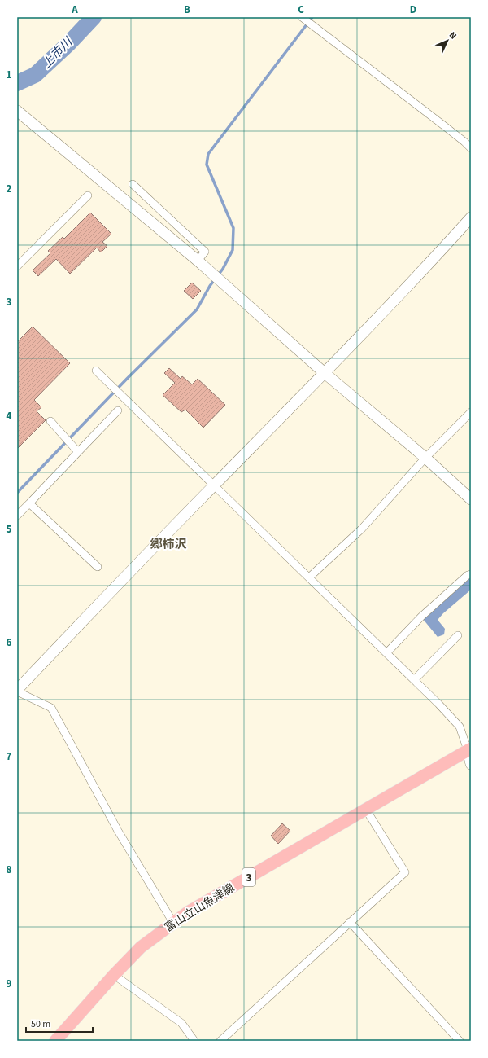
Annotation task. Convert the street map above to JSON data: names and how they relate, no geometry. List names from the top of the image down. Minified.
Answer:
{"streets":{"main road":["3","富山立山魚津線"]},"districts":["郷柿沢"],"water":["上市川"],"scale_bar":"50 m","north":"top right","grid":{"columns":["A","B","C","D"],"rows":["1","2","3","4","5","6","7","8","9"]}}
